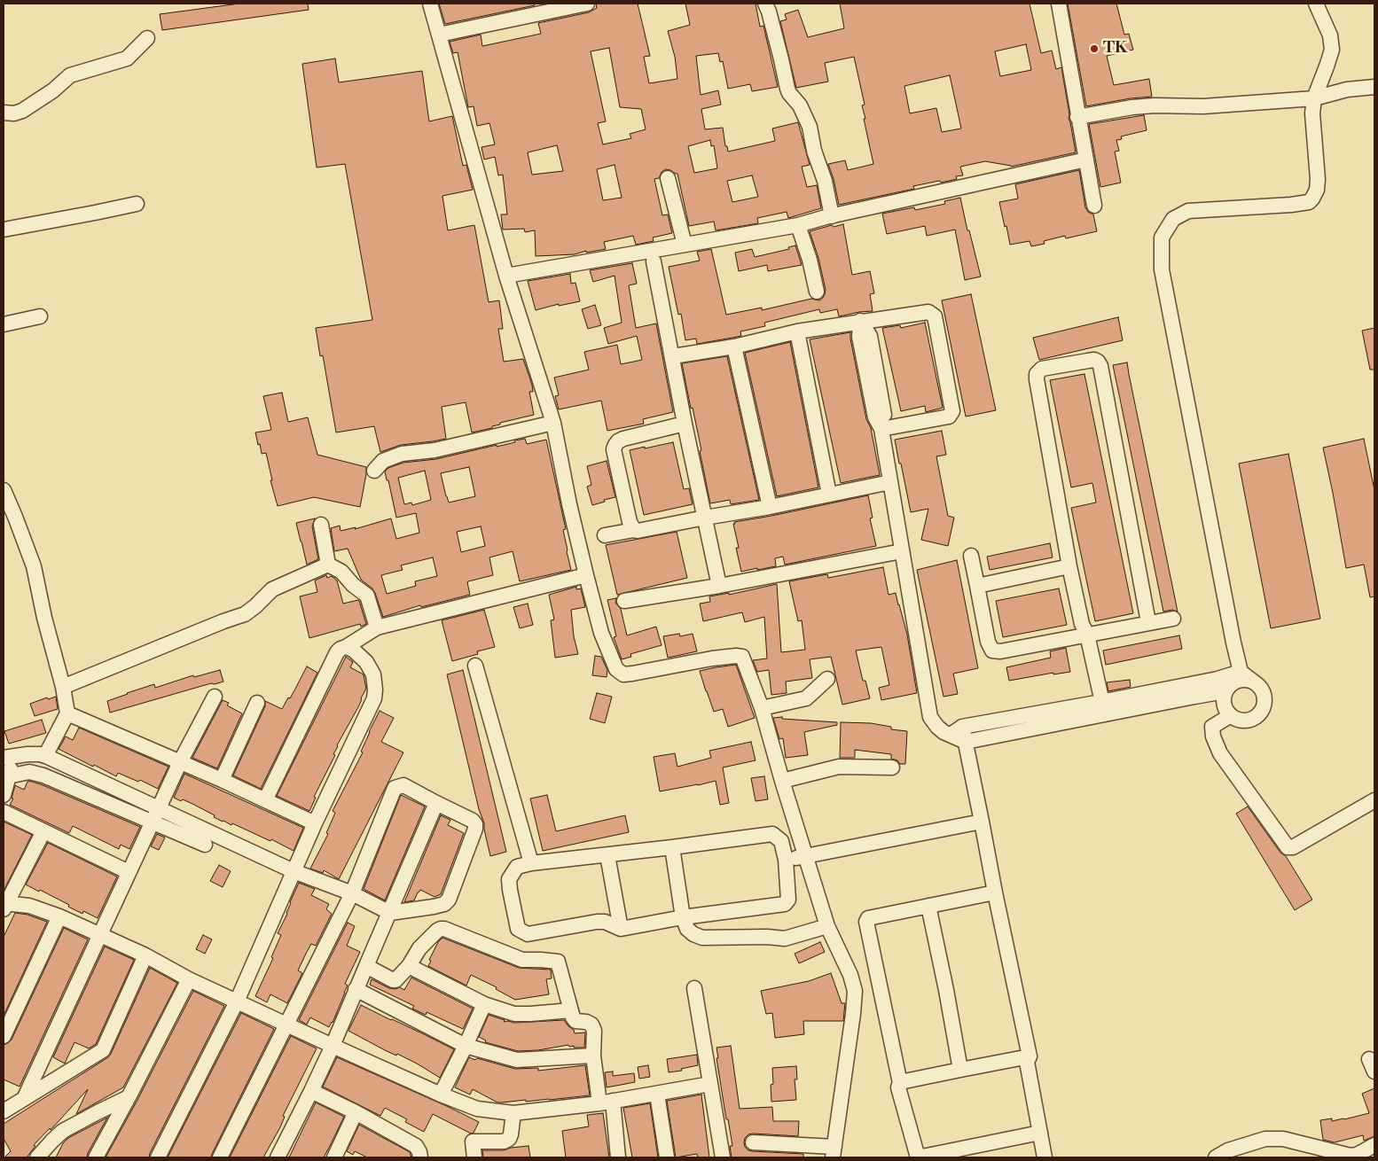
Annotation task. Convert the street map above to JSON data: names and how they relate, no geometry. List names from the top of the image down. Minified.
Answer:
{"places":["TK"]}
